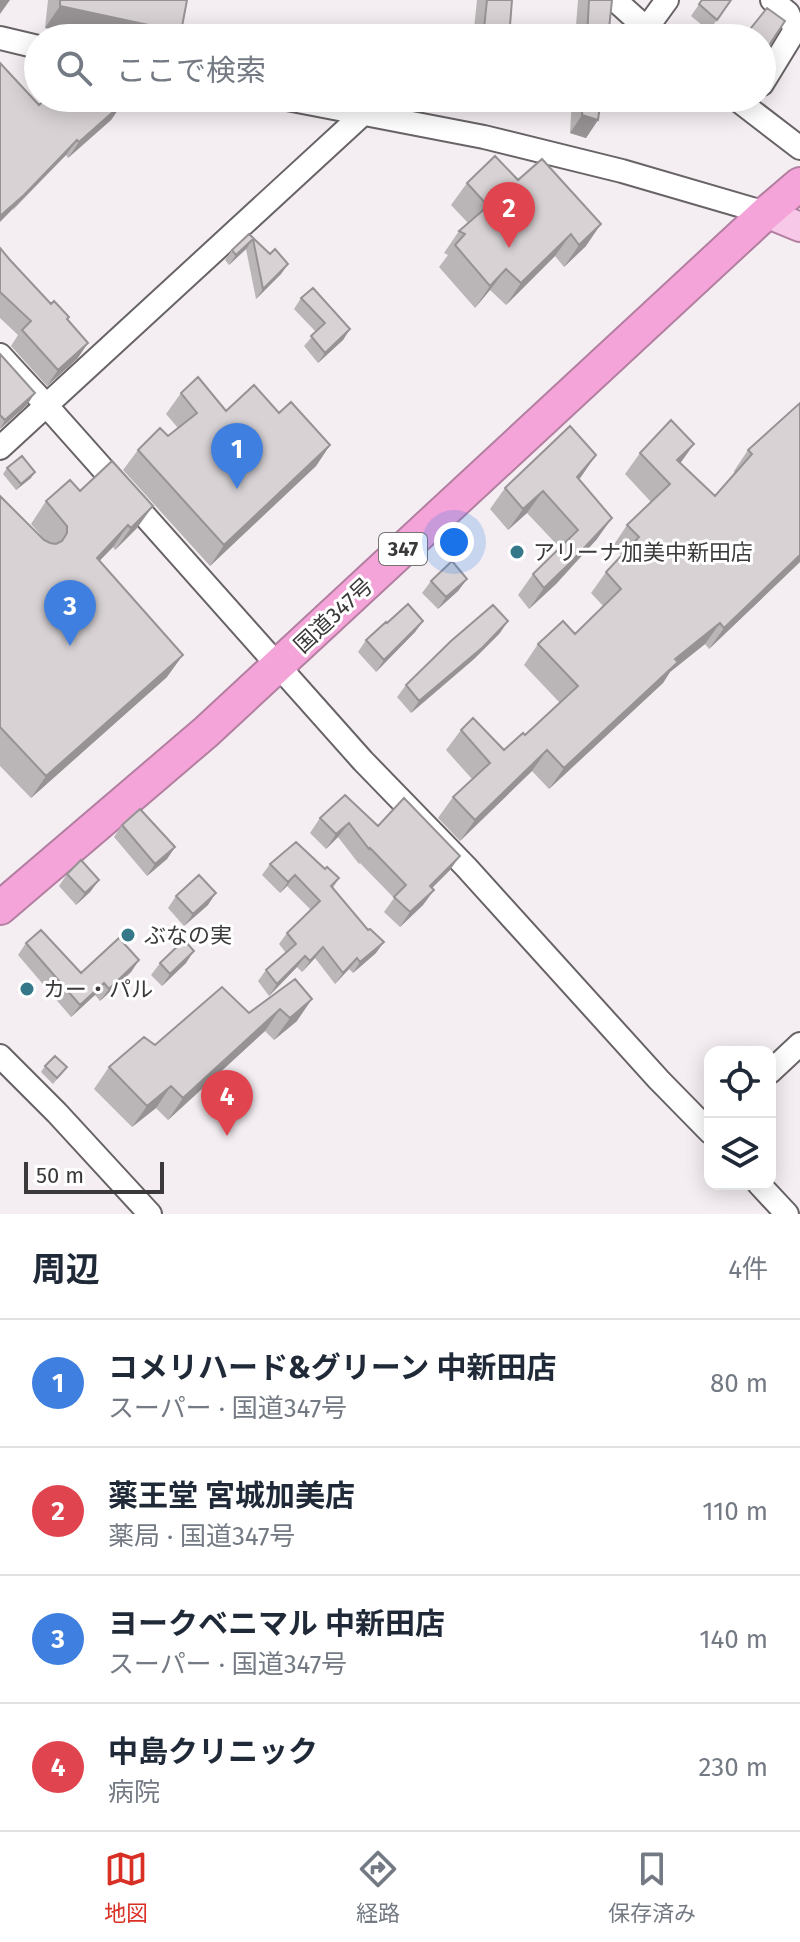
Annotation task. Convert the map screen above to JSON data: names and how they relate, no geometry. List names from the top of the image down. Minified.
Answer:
{"streets":{"highway":["347","国道347号"]},"places":["アリーナ加美中新田店","ぶなの実","カー・パル"],"scale_bar":"50 m","page":{"search":"ここで検索","pins":["2","1","3","4"],"scale":"50 m","heading":["周辺","4件"],"list":[{"mark":"1","name":"コメリハード&グリーン 中新田店","note":"スーパー · 国道347号","value":"80 m"},{"mark":"2","name":"薬王堂 宮城加美店","note":"薬局 · 国道347号","value":"110 m"},{"mark":"3","name":"ヨークベニマル 中新田店","note":"スーパー · 国道347号","value":"140 m"},{"mark":"4","name":"中島クリニック","note":"病院","value":"230 m"}],"nav":["地図","経路","保存済み"]}}
